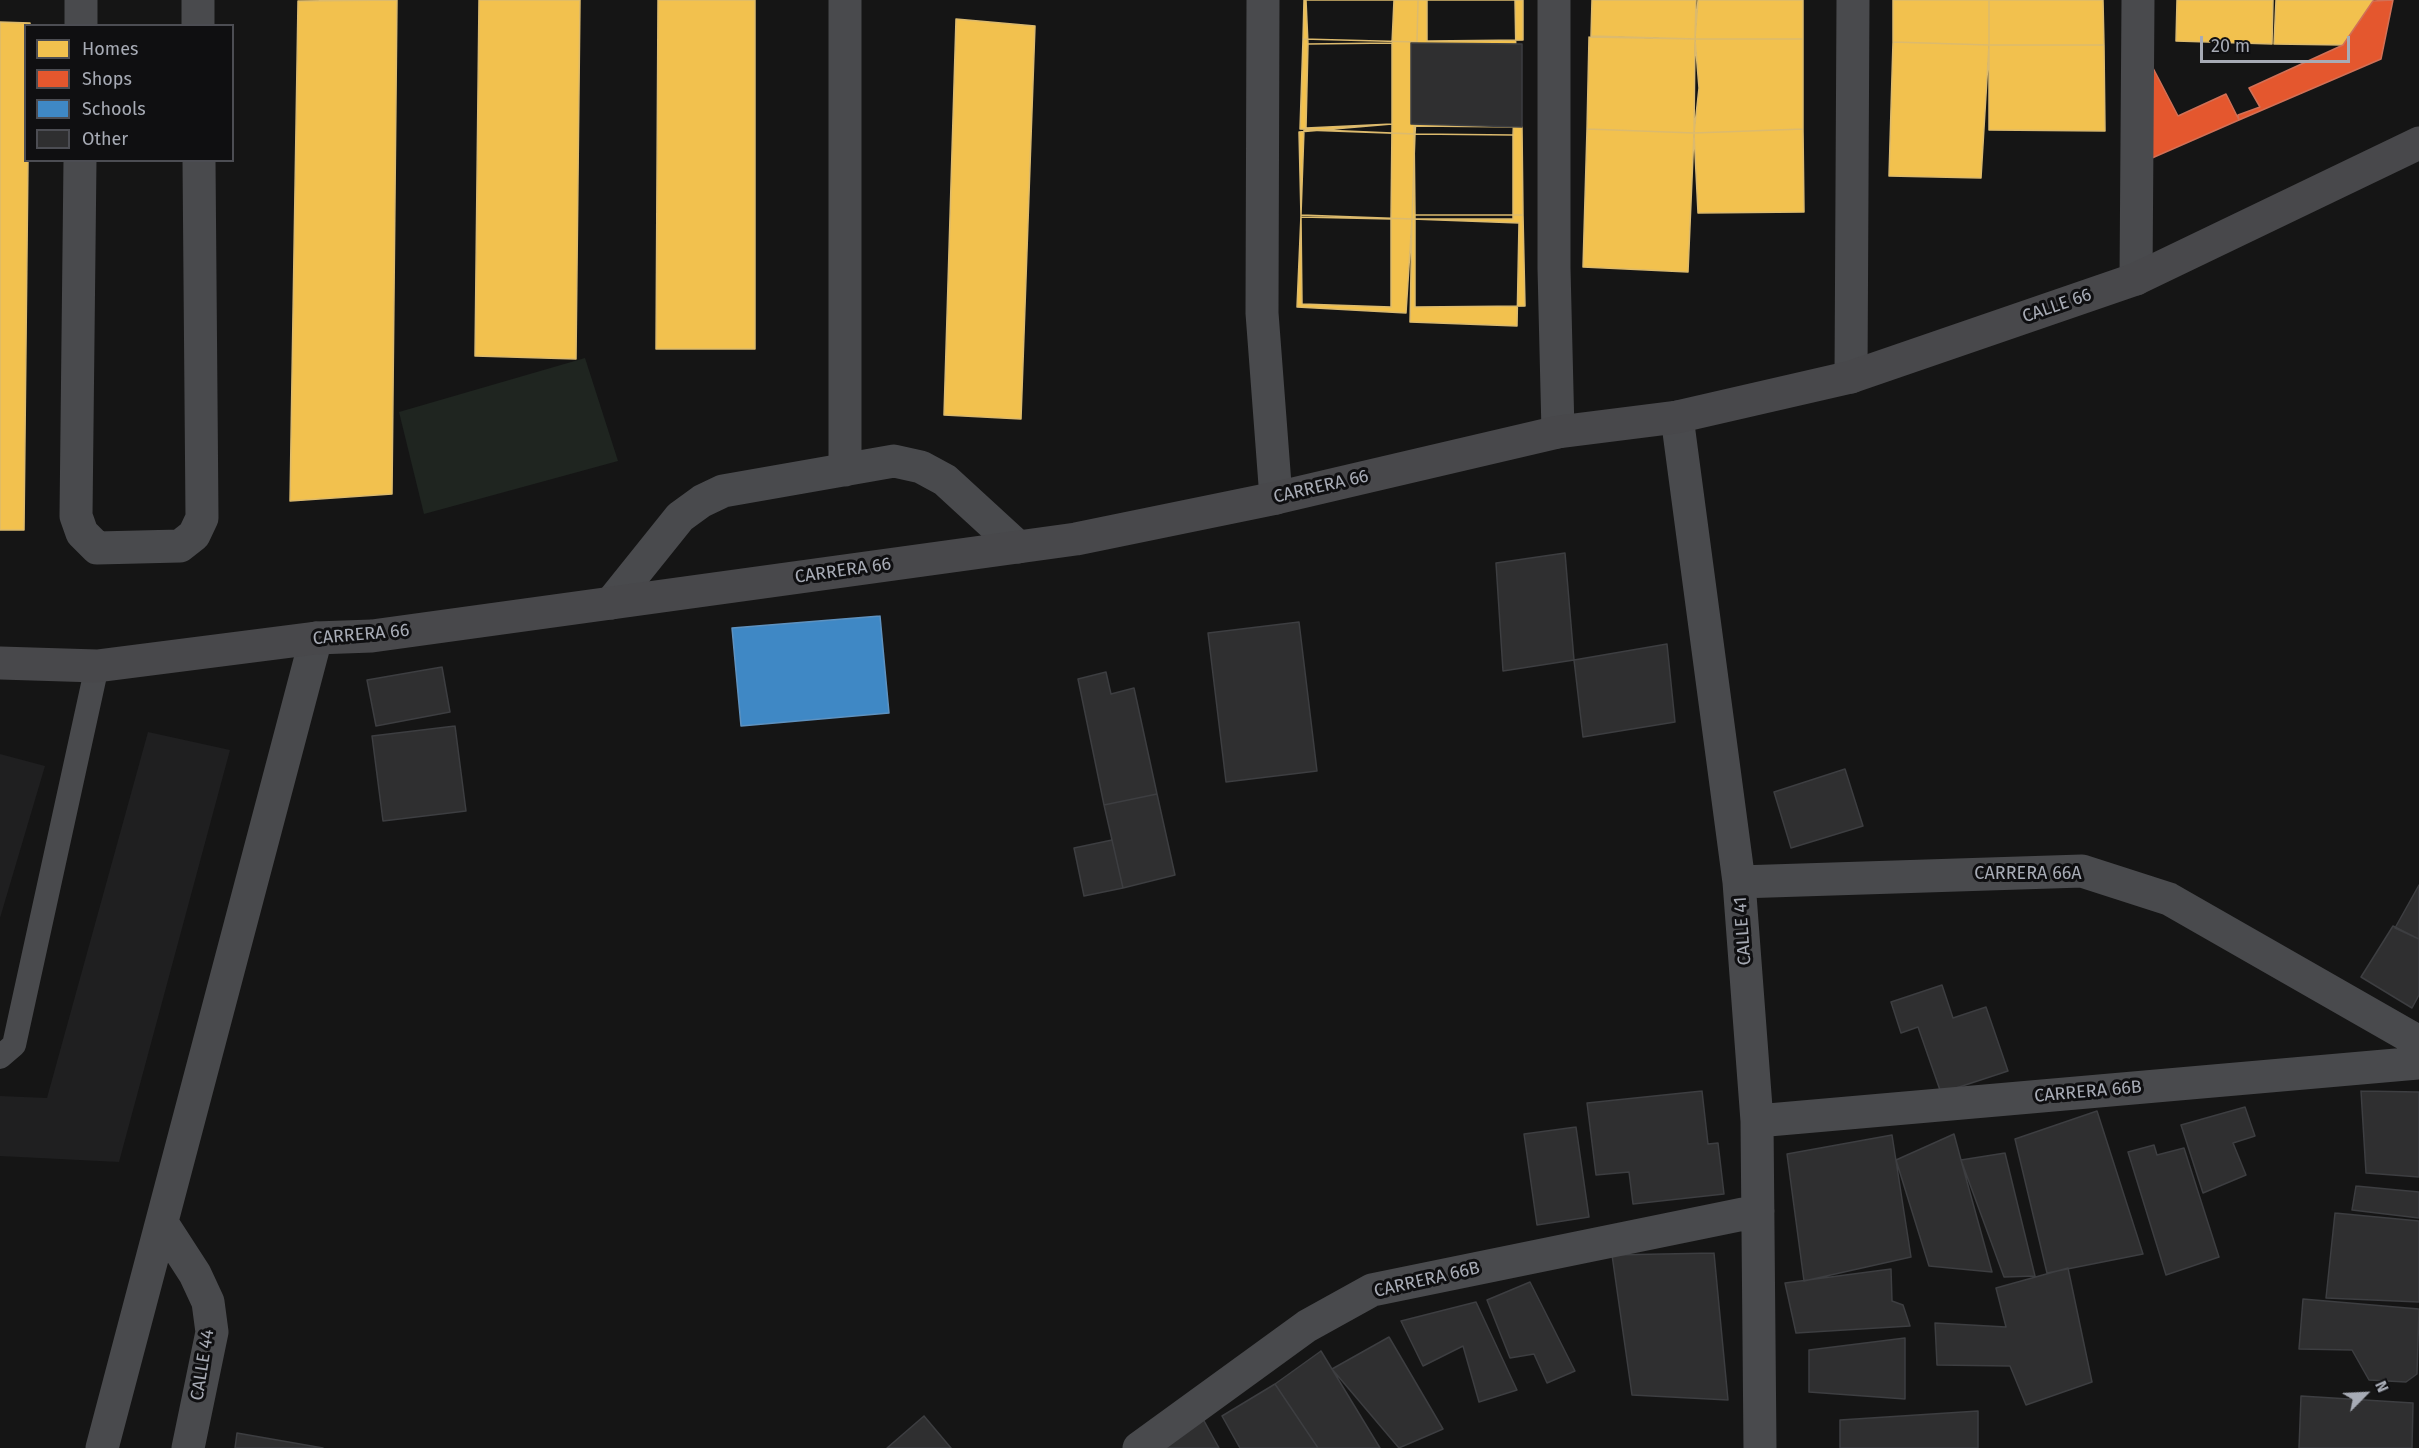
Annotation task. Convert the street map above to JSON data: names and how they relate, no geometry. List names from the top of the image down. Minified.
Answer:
{"streets":{"street":["CALLE 66","CARRERA 66","CARRERA 66A","CALLE 41","CARRERA 66B","CALLE 44"]},"crossings":[["CALLE 66","CARRERA 66"],["CALLE 66","CALLE 41"],["CARRERA 66","CALLE 41"],["CARRERA 66A","CALLE 41"],["CALLE 41","CARRERA 66B"]],"legend":["Homes","Shops","Schools","Other"],"scale_bar":"20 m","north":"top right"}
